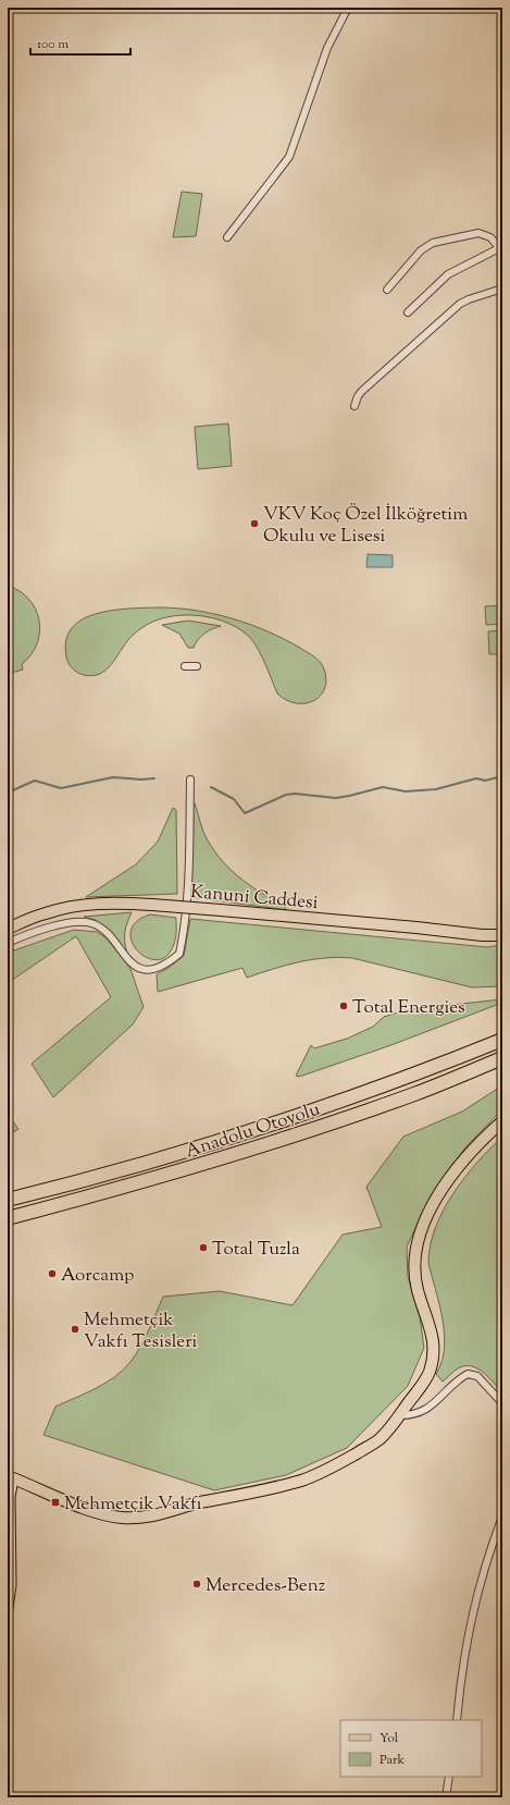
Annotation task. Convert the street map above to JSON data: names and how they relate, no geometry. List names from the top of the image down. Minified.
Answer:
{"streets":{"highway":["Anadolu Otoyolu"],"main road":["Kanuni Caddesi"]},"places":{"other":["VKV Koç Özel İlköğretim Okulu ve Lisesi","Total Energies","Total Tuzla","Aorcamp","Mehmetçik Vakfı Tesisleri","Mercedes-Benz"],"transit":["Mehmetçik Vakfı"]},"legend":["Yol","Park"],"scale_bar":"100 m"}
